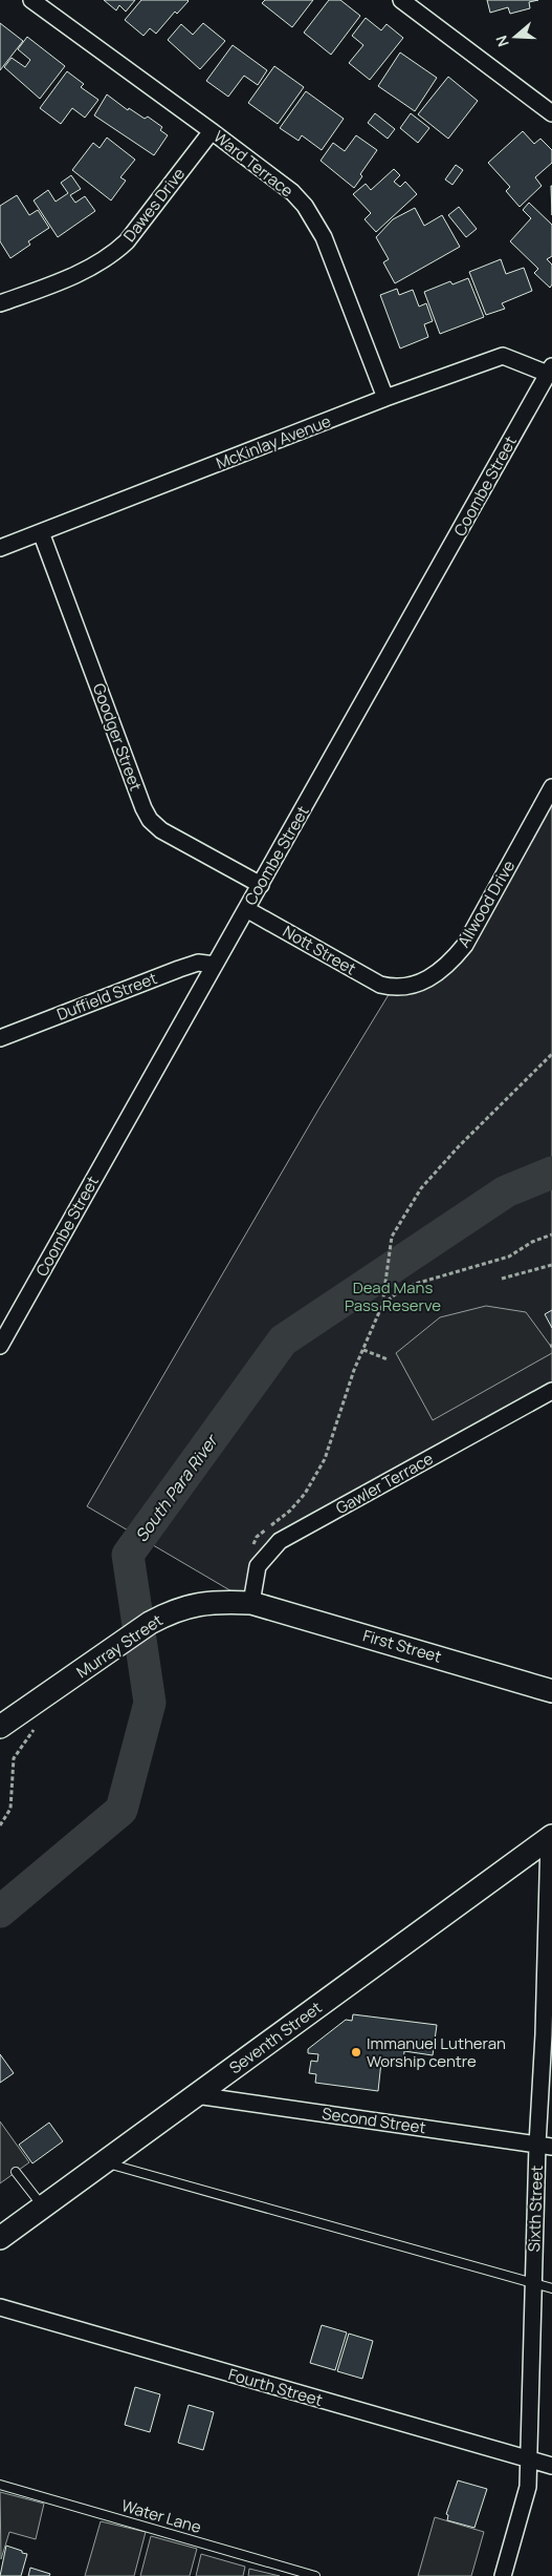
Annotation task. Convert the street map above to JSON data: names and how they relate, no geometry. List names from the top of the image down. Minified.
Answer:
{"streets":{"main road":["Murray Street","First Street","Seventh Street"],"street":["Ward Terrace","Dawes Drive","McKinlay Avenue","Coombe Street","Goodger Street","Allwood Drive","Nott Street","Duffield Street","Gawler Terrace","Second Street","Sixth Street","Fourth Street"],"lane":["Water Lane"]},"crossings":[["Ward Terrace","Dawes Drive"],["Ward Terrace","McKinlay Avenue"],["McKinlay Avenue","Coombe Street"],["McKinlay Avenue","Goodger Street"],["Coombe Street","Goodger Street"],["Coombe Street","Nott Street"],["Coombe Street","Duffield Street"],["Allwood Drive","Nott Street"],["Gawler Terrace","Murray Street"],["Gawler Terrace","First Street"],["Murray Street","First Street"],["Seventh Street","Second Street"],["Seventh Street","Sixth Street"],["Second Street","Sixth Street"],["Sixth Street","Fourth Street"]],"water":["South Para River"],"parks":["Dead Mans Pass Reserve"],"places":["Immanuel Lutheran Worship centre"],"north":"left"}
